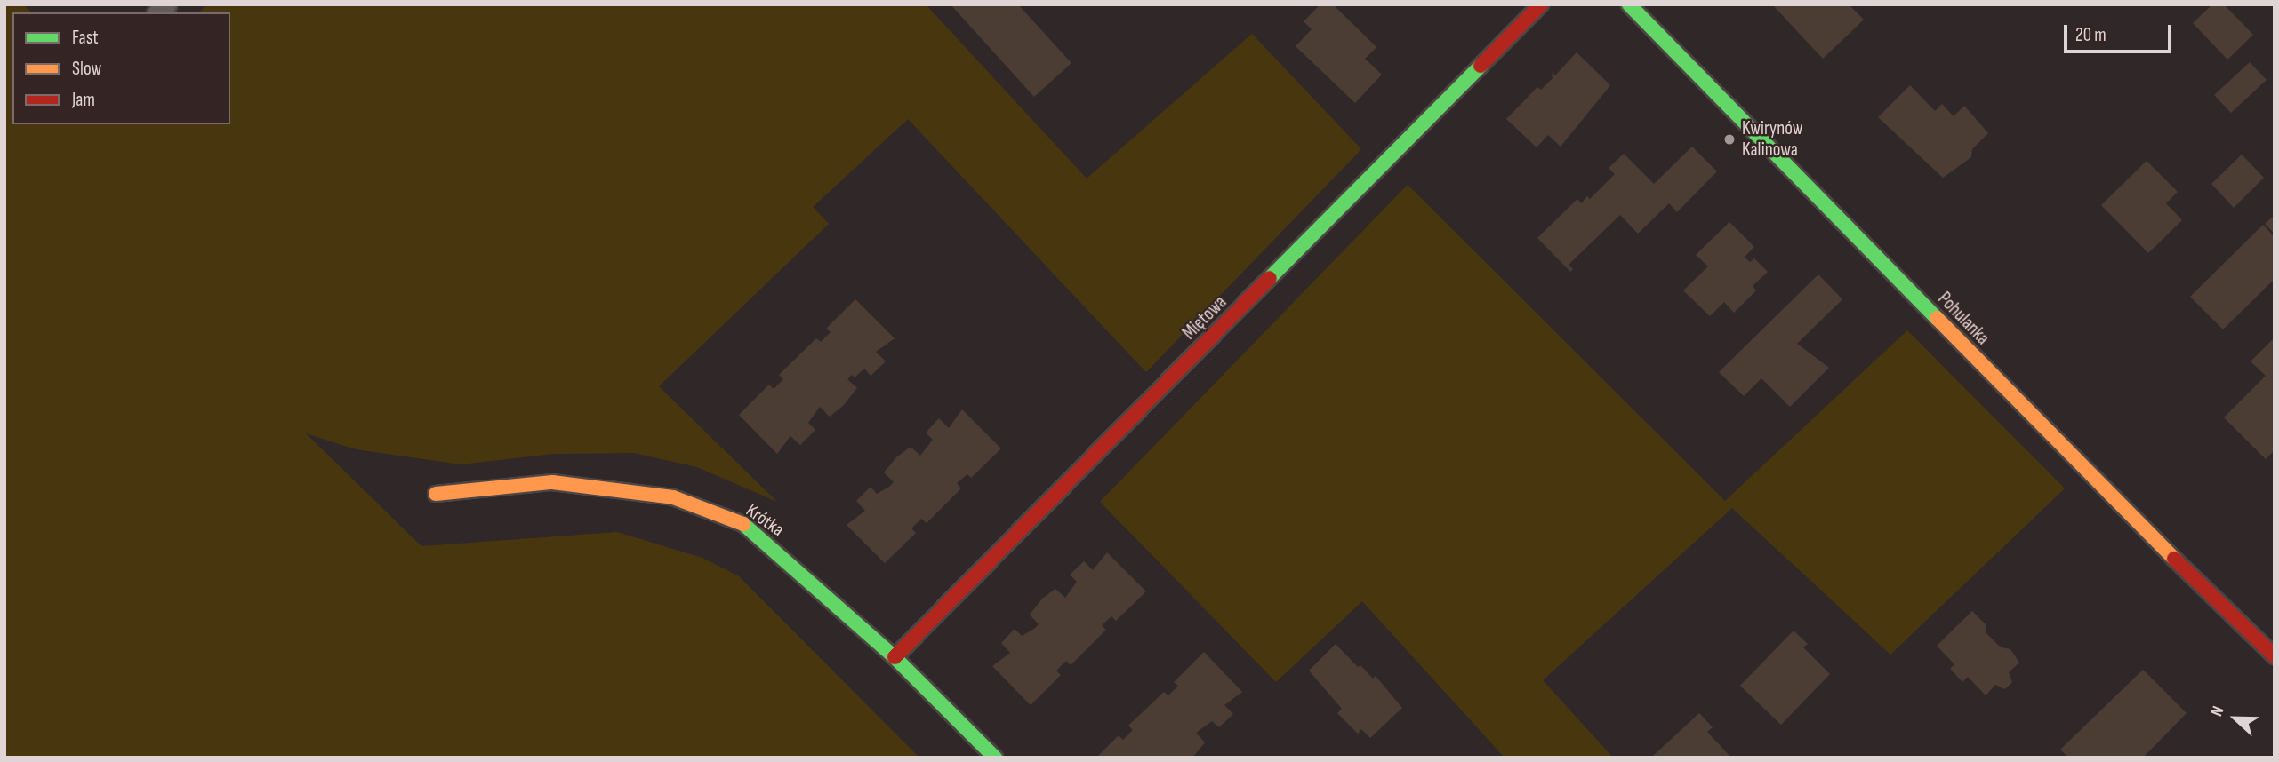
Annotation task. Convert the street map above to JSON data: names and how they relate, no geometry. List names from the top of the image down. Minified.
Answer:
{"streets":{"street":["Miętowa","Pohulanka","Krótka"]},"crossings":[["Miętowa","Krótka"]],"places":["Kwirynów Kalinowa"],"legend":["Fast","Slow","Jam"],"scale_bar":"20 m","north":"left"}
